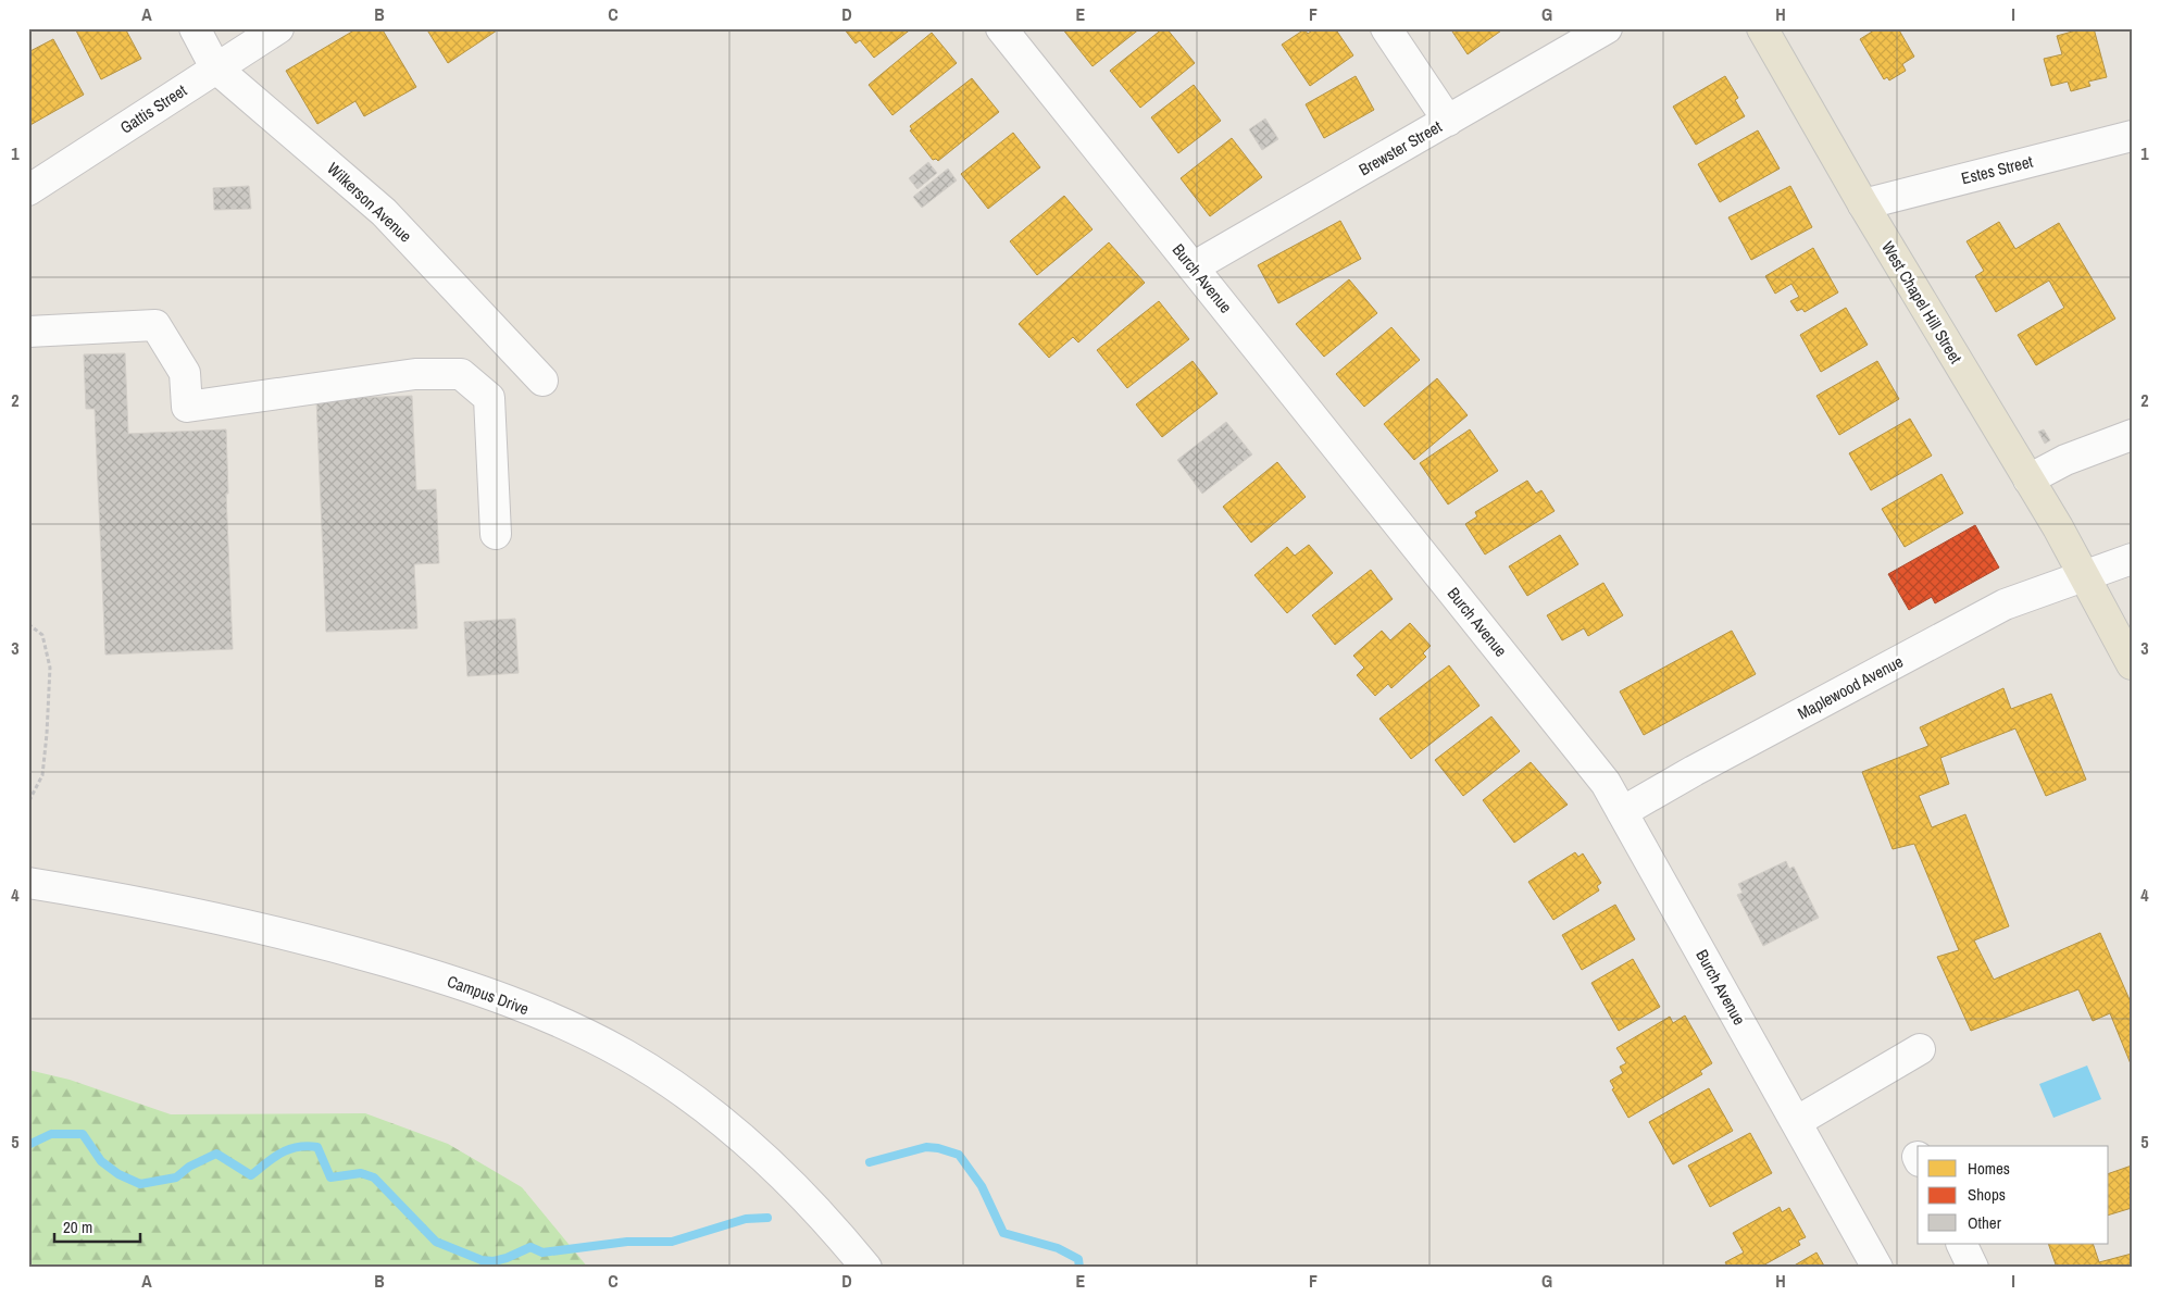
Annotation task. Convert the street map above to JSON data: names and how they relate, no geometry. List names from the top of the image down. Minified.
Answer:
{"streets":{"main road":["West Chapel Hill Street"],"street":["Gattis Street","Brewster Street","Estes Street","Wilkerson Avenue","Burch Avenue","Maplewood Avenue","Campus Drive"]},"crossings":[["Gattis Street","Wilkerson Avenue"],["Brewster Street","Burch Avenue"],["Estes Street","West Chapel Hill Street"],["Burch Avenue","Maplewood Avenue"],["West Chapel Hill Street","Maplewood Avenue"]],"legend":["Homes","Shops","Other"],"scale_bar":"20 m","grid":{"columns":["A","B","C","D","E","F","G","H","I"],"rows":["1","2","3","4","5"]}}
